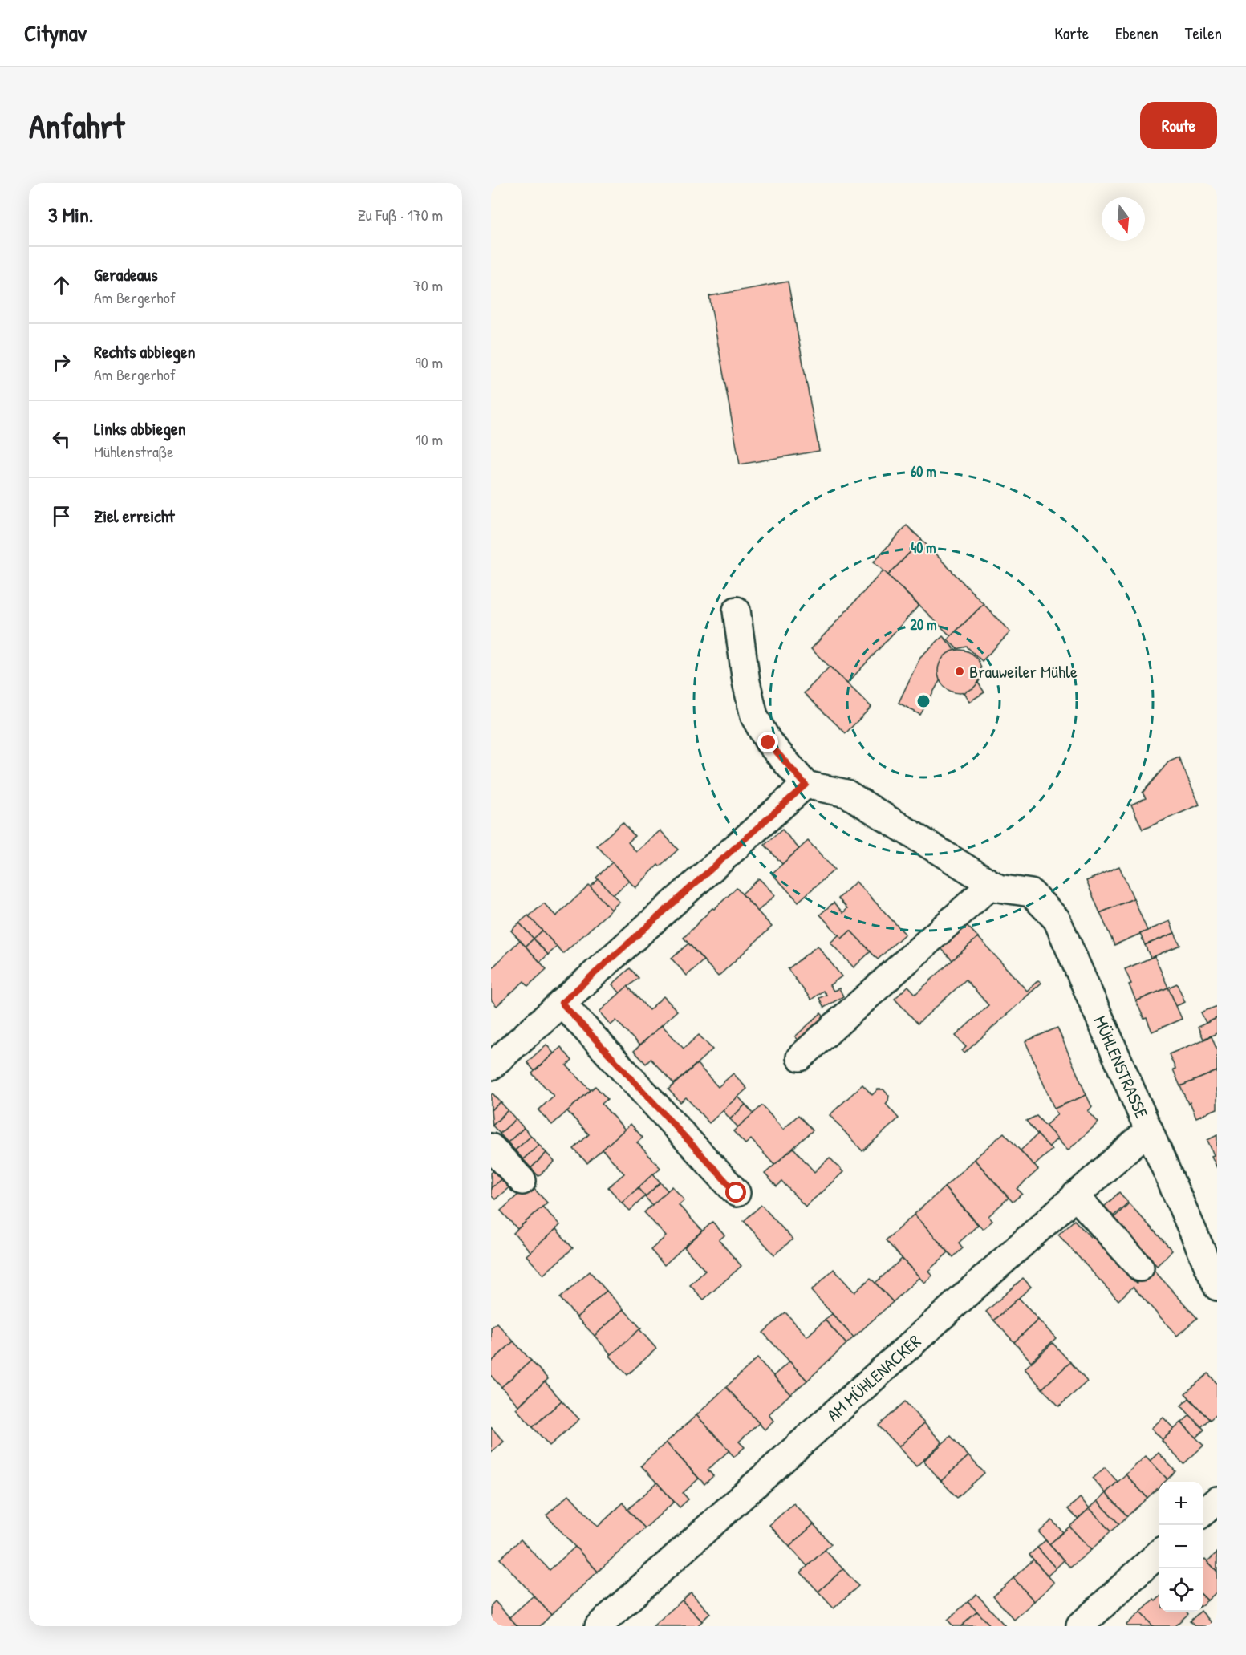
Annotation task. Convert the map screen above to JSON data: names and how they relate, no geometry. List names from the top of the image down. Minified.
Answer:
{"streets":{"street":["MÜHLENSTRASSE","AM MÜHLENACKER"]},"crossings":[["MÜHLENSTRASSE","AM MÜHLENACKER"]],"places":["Brauweiler Mühle"],"north":"bottom","page":{"header":"Citynav","nav":["Karte","Ebenen","Teilen"],"buttons":"Route","title":"Anfahrt","heading":["3 Min.","Zu Fuß · 170 m"],"list":[["Geradeaus","Am Bergerhof","70 m"],["Rechts abbiegen","Am Bergerhof","90 m"],["Links abbiegen","Mühlenstraße","10 m"],"Ziel erreicht"],"map_buttons":["+","−"]},"rings":["60 m","40 m","20 m"]}
